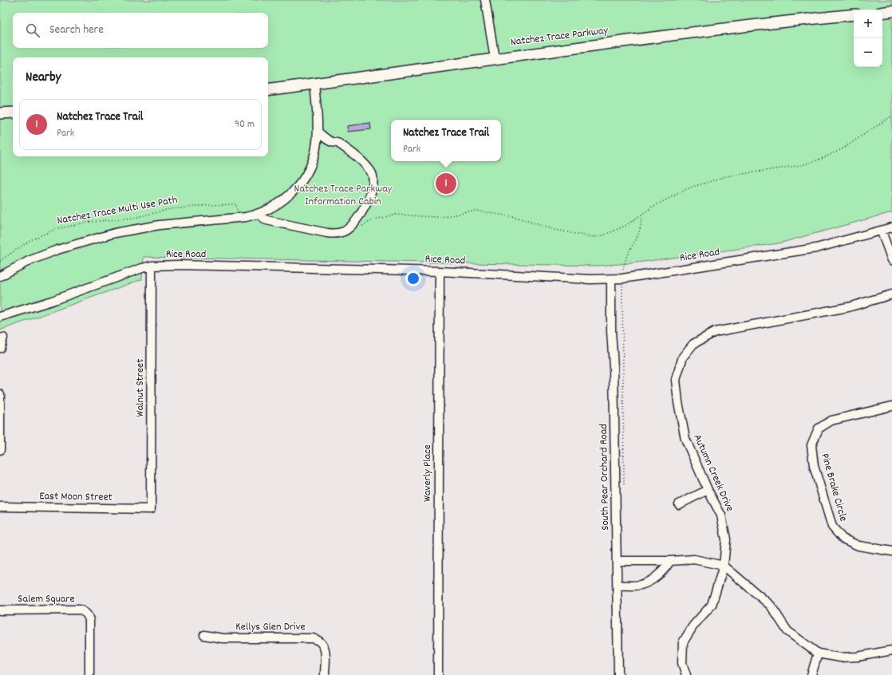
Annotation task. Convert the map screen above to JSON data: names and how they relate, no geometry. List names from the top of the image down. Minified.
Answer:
{"streets":{"main road":["Natchez Trace Parkway"],"street":["Rice Road","Walnut Street","Waverly Place","Autumn Creek Drive","South Pear Orchard Road","Pine Brake Circle","East Moon Street","Salem Square","Kellys Glen Drive"],"path":["Natchez Trace Multi Use Path"]},"crossings":[["Rice Road","Walnut Street"],["Rice Road","Waverly Place"],["Rice Road","South Pear Orchard Road"],["Walnut Street","East Moon Street"]],"parks":["Natchez Trace Parkway Information Cabin"],"page":{"map_buttons":["+","−"],"search":"Search here","heading":"Nearby","list":[{"mark":"1","name":"Natchez Trace Trail","note":"Park","value":"90 m"}],"popup":["Natchez Trace Trail","Park"],"pins":"1"}}
